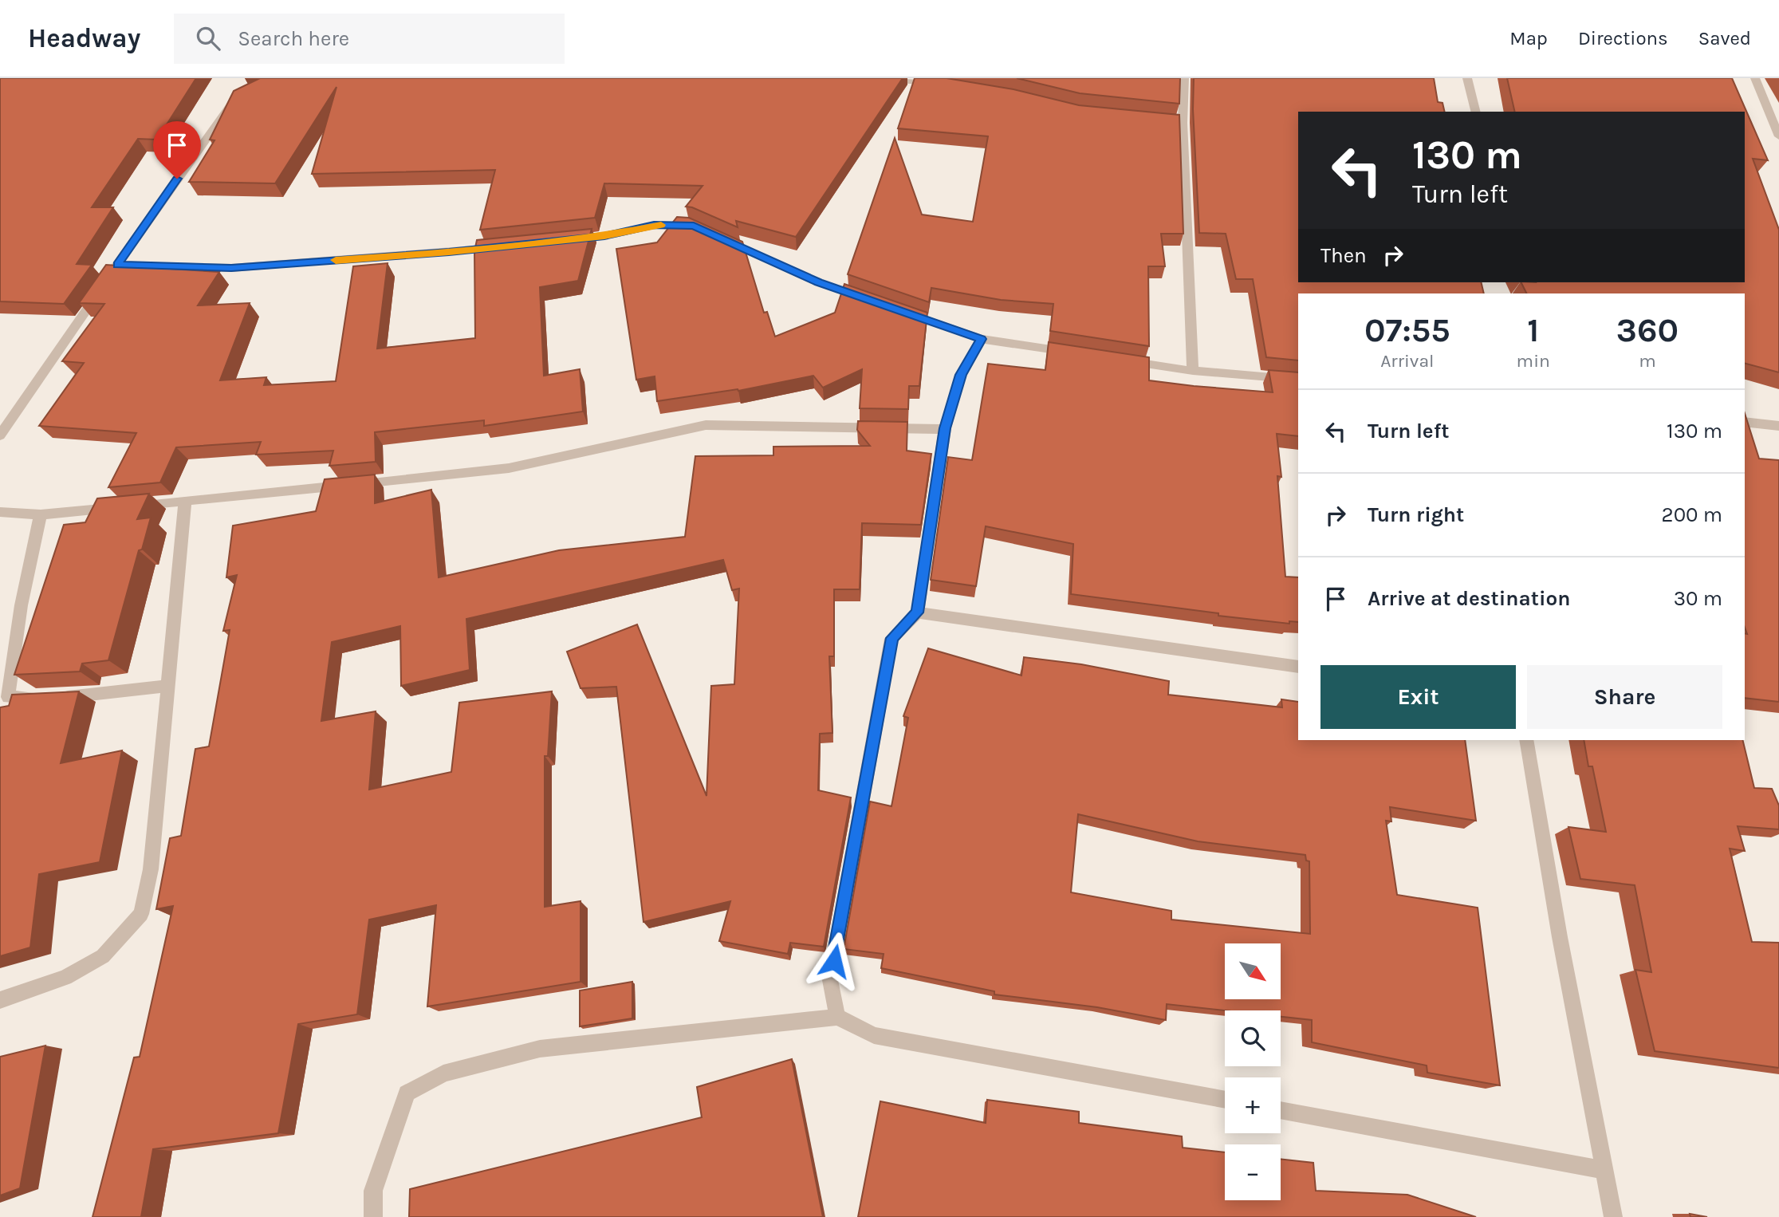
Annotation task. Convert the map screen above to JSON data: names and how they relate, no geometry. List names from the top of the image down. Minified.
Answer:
{"north":"bottom right","page":{"header":"Headway","search":"Search here","nav":["Map","Directions","Saved"],"turn":["130 m","Turn left"],"then":"Then","eta":["07:55","Arrival","1","min","360","m"],"list":[{"name":"Turn left","value":"130 m"},{"name":"Turn right","value":"200 m"},{"name":"Arrive at destination","value":"30 m"}],"buttons":["Exit","Share"],"map_buttons":["+","−"]}}
